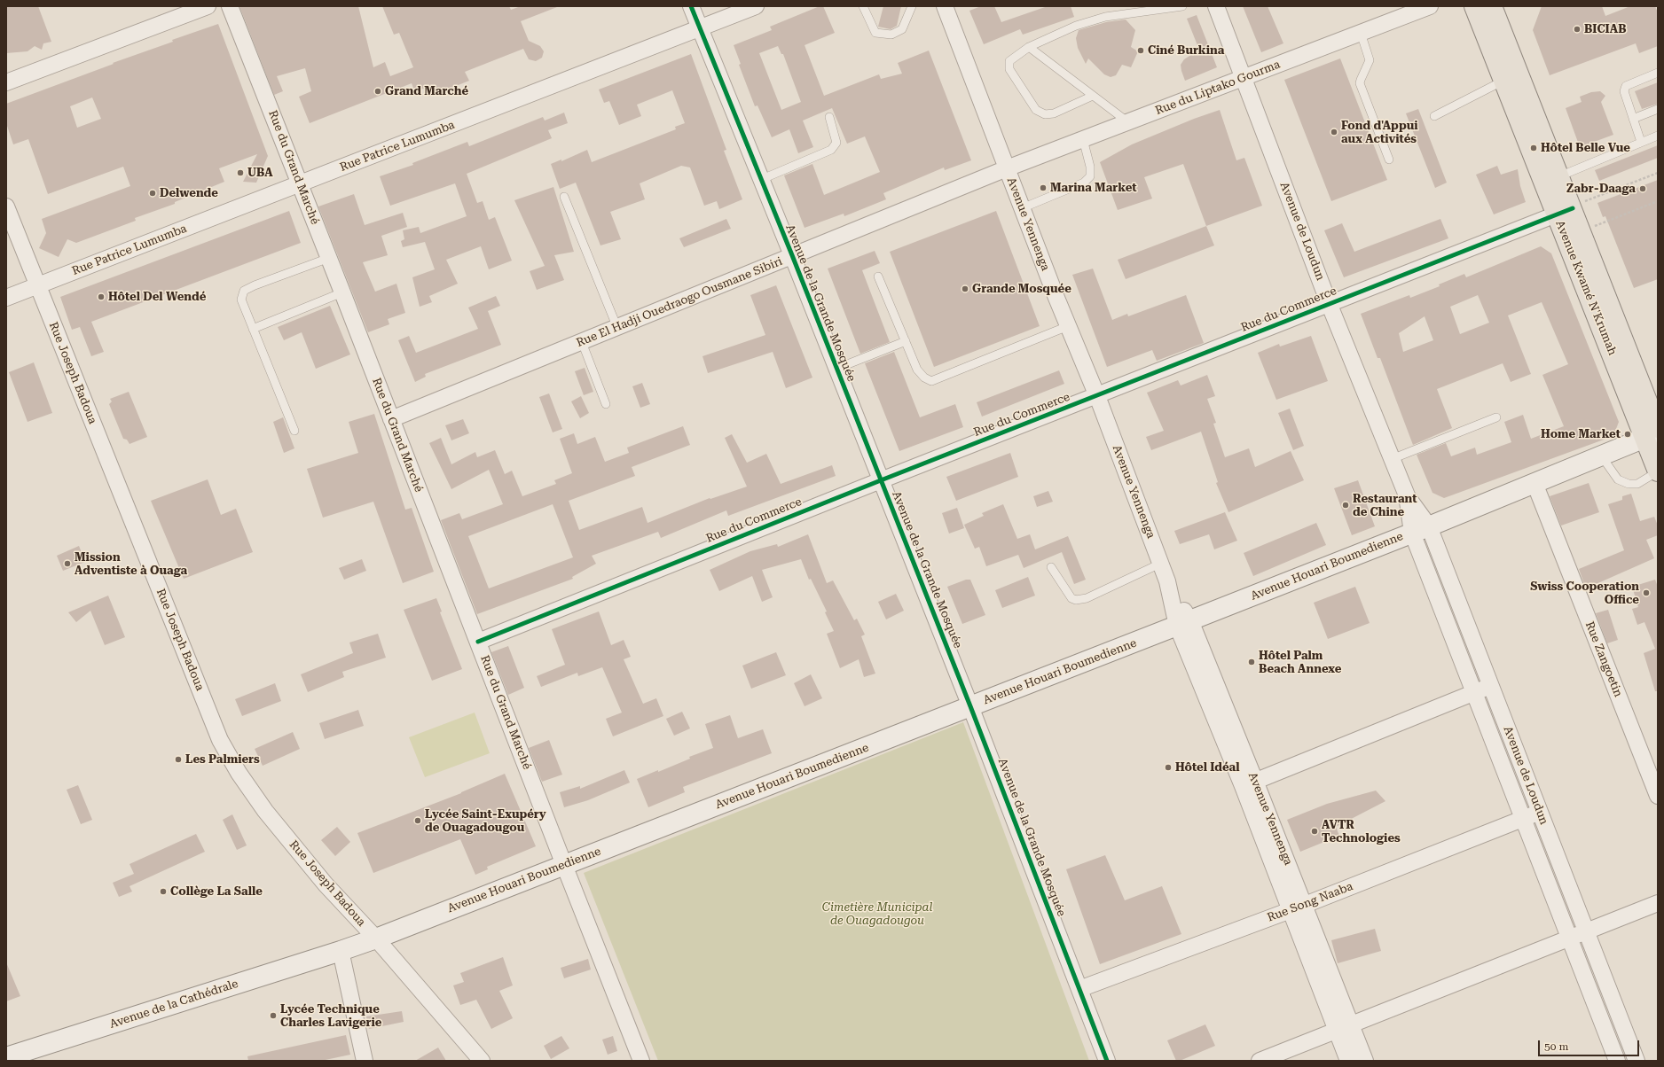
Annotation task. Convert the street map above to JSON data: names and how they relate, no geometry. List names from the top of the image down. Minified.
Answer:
{"streets":{"main road":["Avenue Kwamé N'Krumah","Avenue Houari Boumedienne","Avenue de la Cathédrale"],"street":["Rue du Liptako Gourma","Rue Patrice Lumumba","Rue du Grand Marché","Avenue Yennenga","Avenue de Loudun","Rue El Hadji Ouedraogo Ousmane Sibiri","Avenue de la Grande Mosquée","Rue du Commerce","Rue Joseph Badoua","Rue Zangoetin","Rue Song Naaba"]},"crossings":[["Rue du Liptako Gourma","Avenue Yennenga"],["Rue du Liptako Gourma","Avenue de Loudun"],["Rue du Liptako Gourma","Rue El Hadji Ouedraogo Ousmane Sibiri"],["Rue Patrice Lumumba","Rue du Grand Marché"],["Rue Patrice Lumumba","Avenue de la Grande Mosquée"],["Rue Patrice Lumumba","Rue Joseph Badoua"],["Rue du Grand Marché","Rue El Hadji Ouedraogo Ousmane Sibiri"],["Rue du Grand Marché","Rue du Commerce"],["Rue du Grand Marché","Avenue Houari Boumedienne"],["Avenue Yennenga","Rue El Hadji Ouedraogo Ousmane Sibiri"],["Avenue Yennenga","Rue du Commerce"],["Avenue Yennenga","Avenue Houari Boumedienne"],["Avenue Yennenga","Rue Song Naaba"],["Avenue de Loudun","Rue du Commerce"],["Avenue de Loudun","Avenue Houari Boumedienne"],["Avenue de Loudun","Rue Song Naaba"],["Avenue Kwamé N'Krumah","Rue du Commerce"],["Avenue Kwamé N'Krumah","Avenue Houari Boumedienne"],["Rue El Hadji Ouedraogo Ousmane Sibiri","Avenue de la Grande Mosquée"],["Avenue de la Grande Mosquée","Rue du Commerce"],["Avenue de la Grande Mosquée","Avenue Houari Boumedienne"],["Avenue de la Grande Mosquée","Rue Song Naaba"],["Rue Joseph Badoua","Avenue Houari Boumedienne"],["Avenue Houari Boumedienne","Rue Zangoetin"],["Avenue Houari Boumedienne","Avenue de la Cathédrale"]],"parks":["Cimetière Municipal de Ouagadougou"],"places":["BICIAB","Ciné Burkina","Grand Marché","Fond d'Appui aux Activités","Hôtel Belle Vue","UBA","Marina Market","Zabr-Daaga","Delwende","Grande Mosquée","Hôtel Del Wendé","Home Market","Restaurant de Chine","Mission Adventiste à Ouaga","Swiss Cooperation Office","Hôtel Palm Beach Annexe","Les Palmiers","Hôtel Idéal","Lycée Saint-Exupéry de Ouagadougou","AVTR Technologies","Collège La Salle","Lycée Technique Charles Lavigerie"],"scale_bar":"50 m"}
